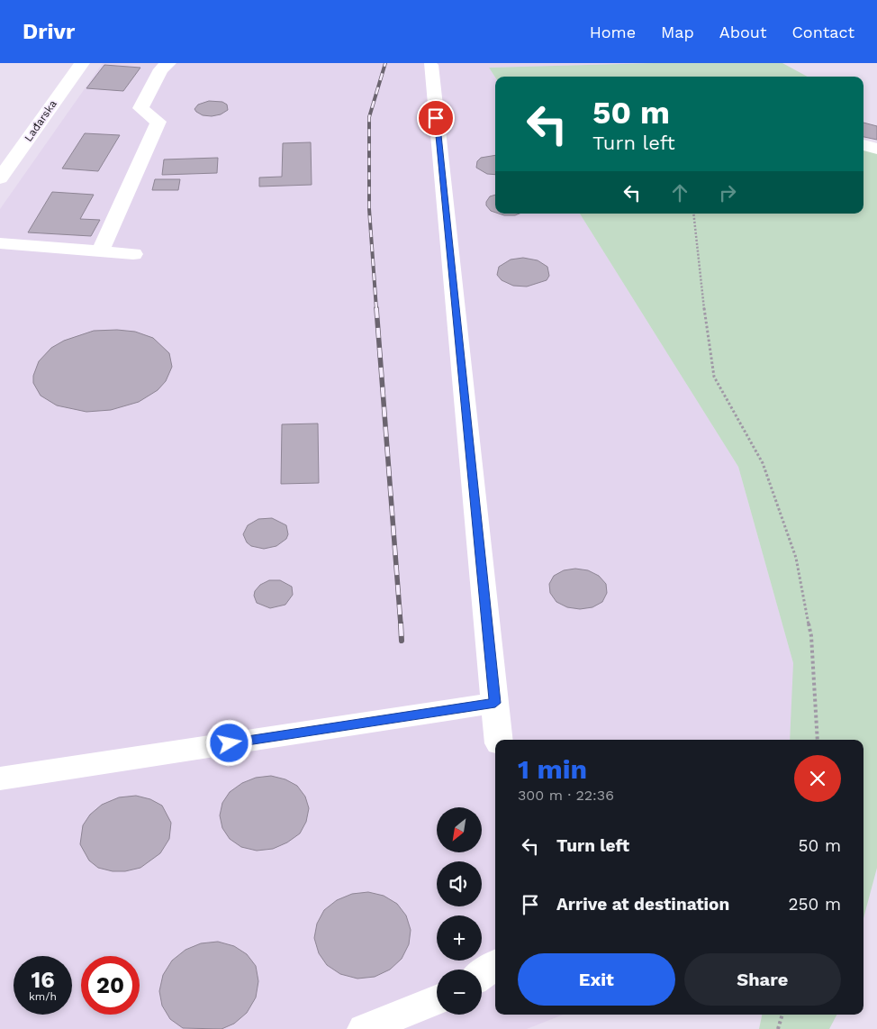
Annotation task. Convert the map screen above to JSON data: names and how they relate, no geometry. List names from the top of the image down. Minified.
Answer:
{"streets":{"street":["Lađarska"]},"north":"bottom left","page":{"header":"Drivr","nav":["Home","Map","About","Contact"],"turn":["50 m","Turn left"],"heading":["1 min","300 m · 22:36"],"map_buttons":["+","−"],"list":[{"name":"Turn left","value":"50 m"},{"name":"Arrive at destination","value":"250 m"}],"buttons":["Exit","Share"],"speed":"16 km/h","limit":"20"}}
